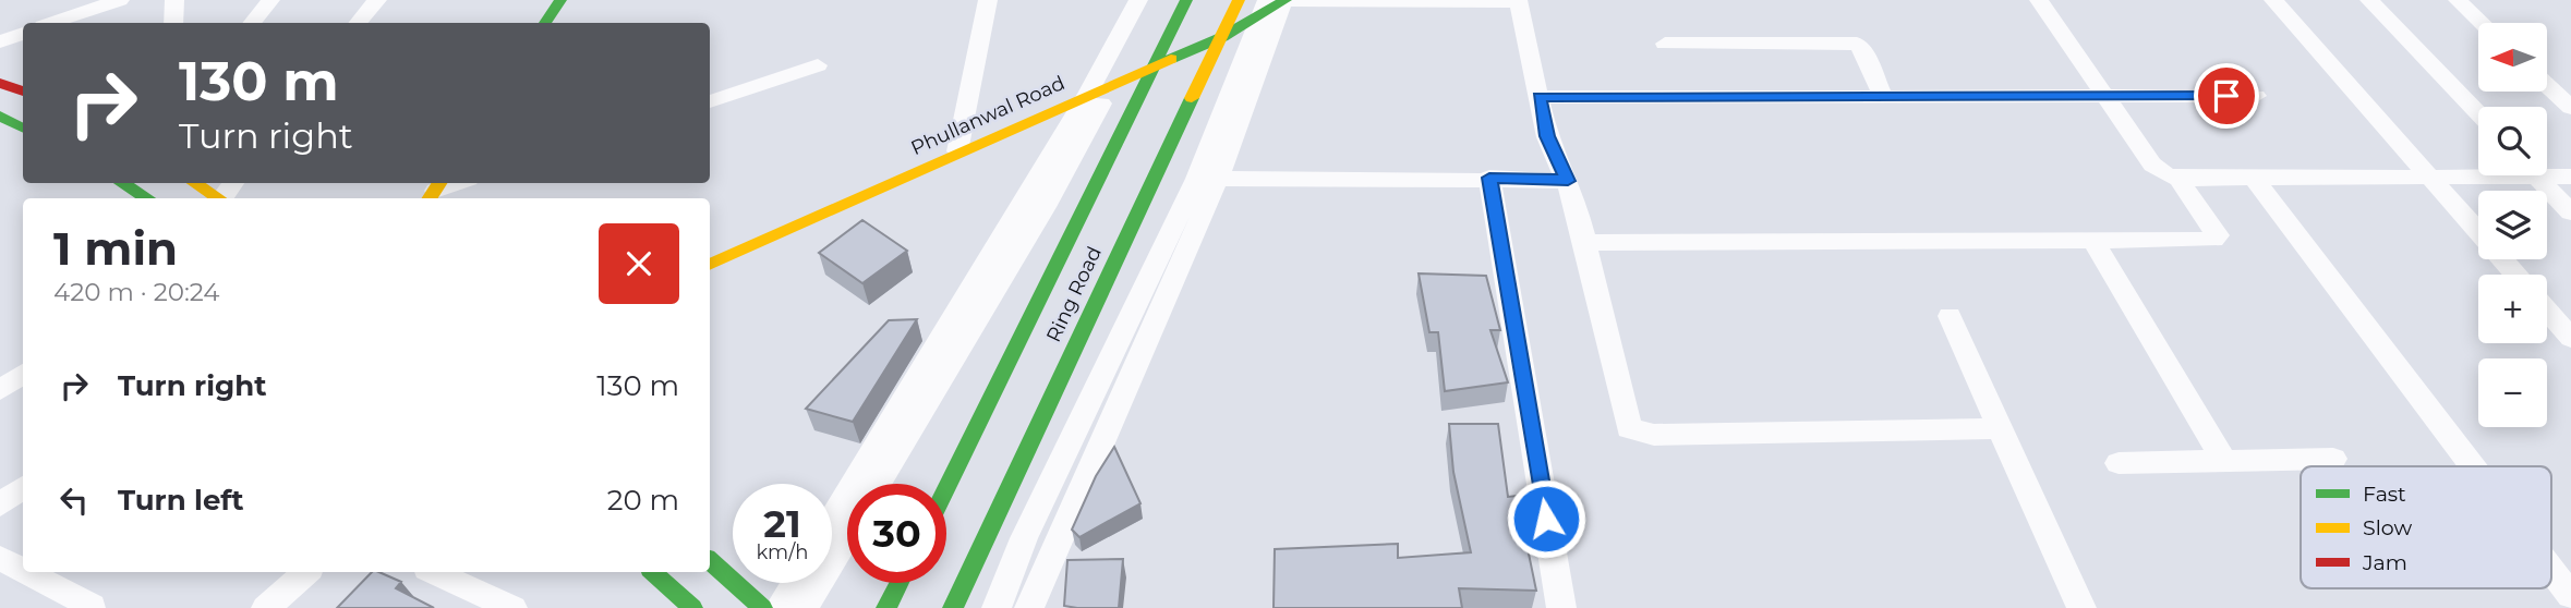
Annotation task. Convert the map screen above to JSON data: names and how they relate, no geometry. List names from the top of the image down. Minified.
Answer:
{"streets":{"street":["Phullanwal Road","Ring Road"]},"crossings":[["Phullanwal Road","Ring Road"]],"legend":["Fast","Slow","Jam"],"north":"left","page":{"map_buttons":["+","−"],"turn":["130 m","Turn right"],"heading":["1 min","420 m · 20:24"],"list":[{"name":"Turn right","value":"130 m"},{"name":"Turn left","value":"20 m"}],"speed":"21 km/h","limit":"30"}}
